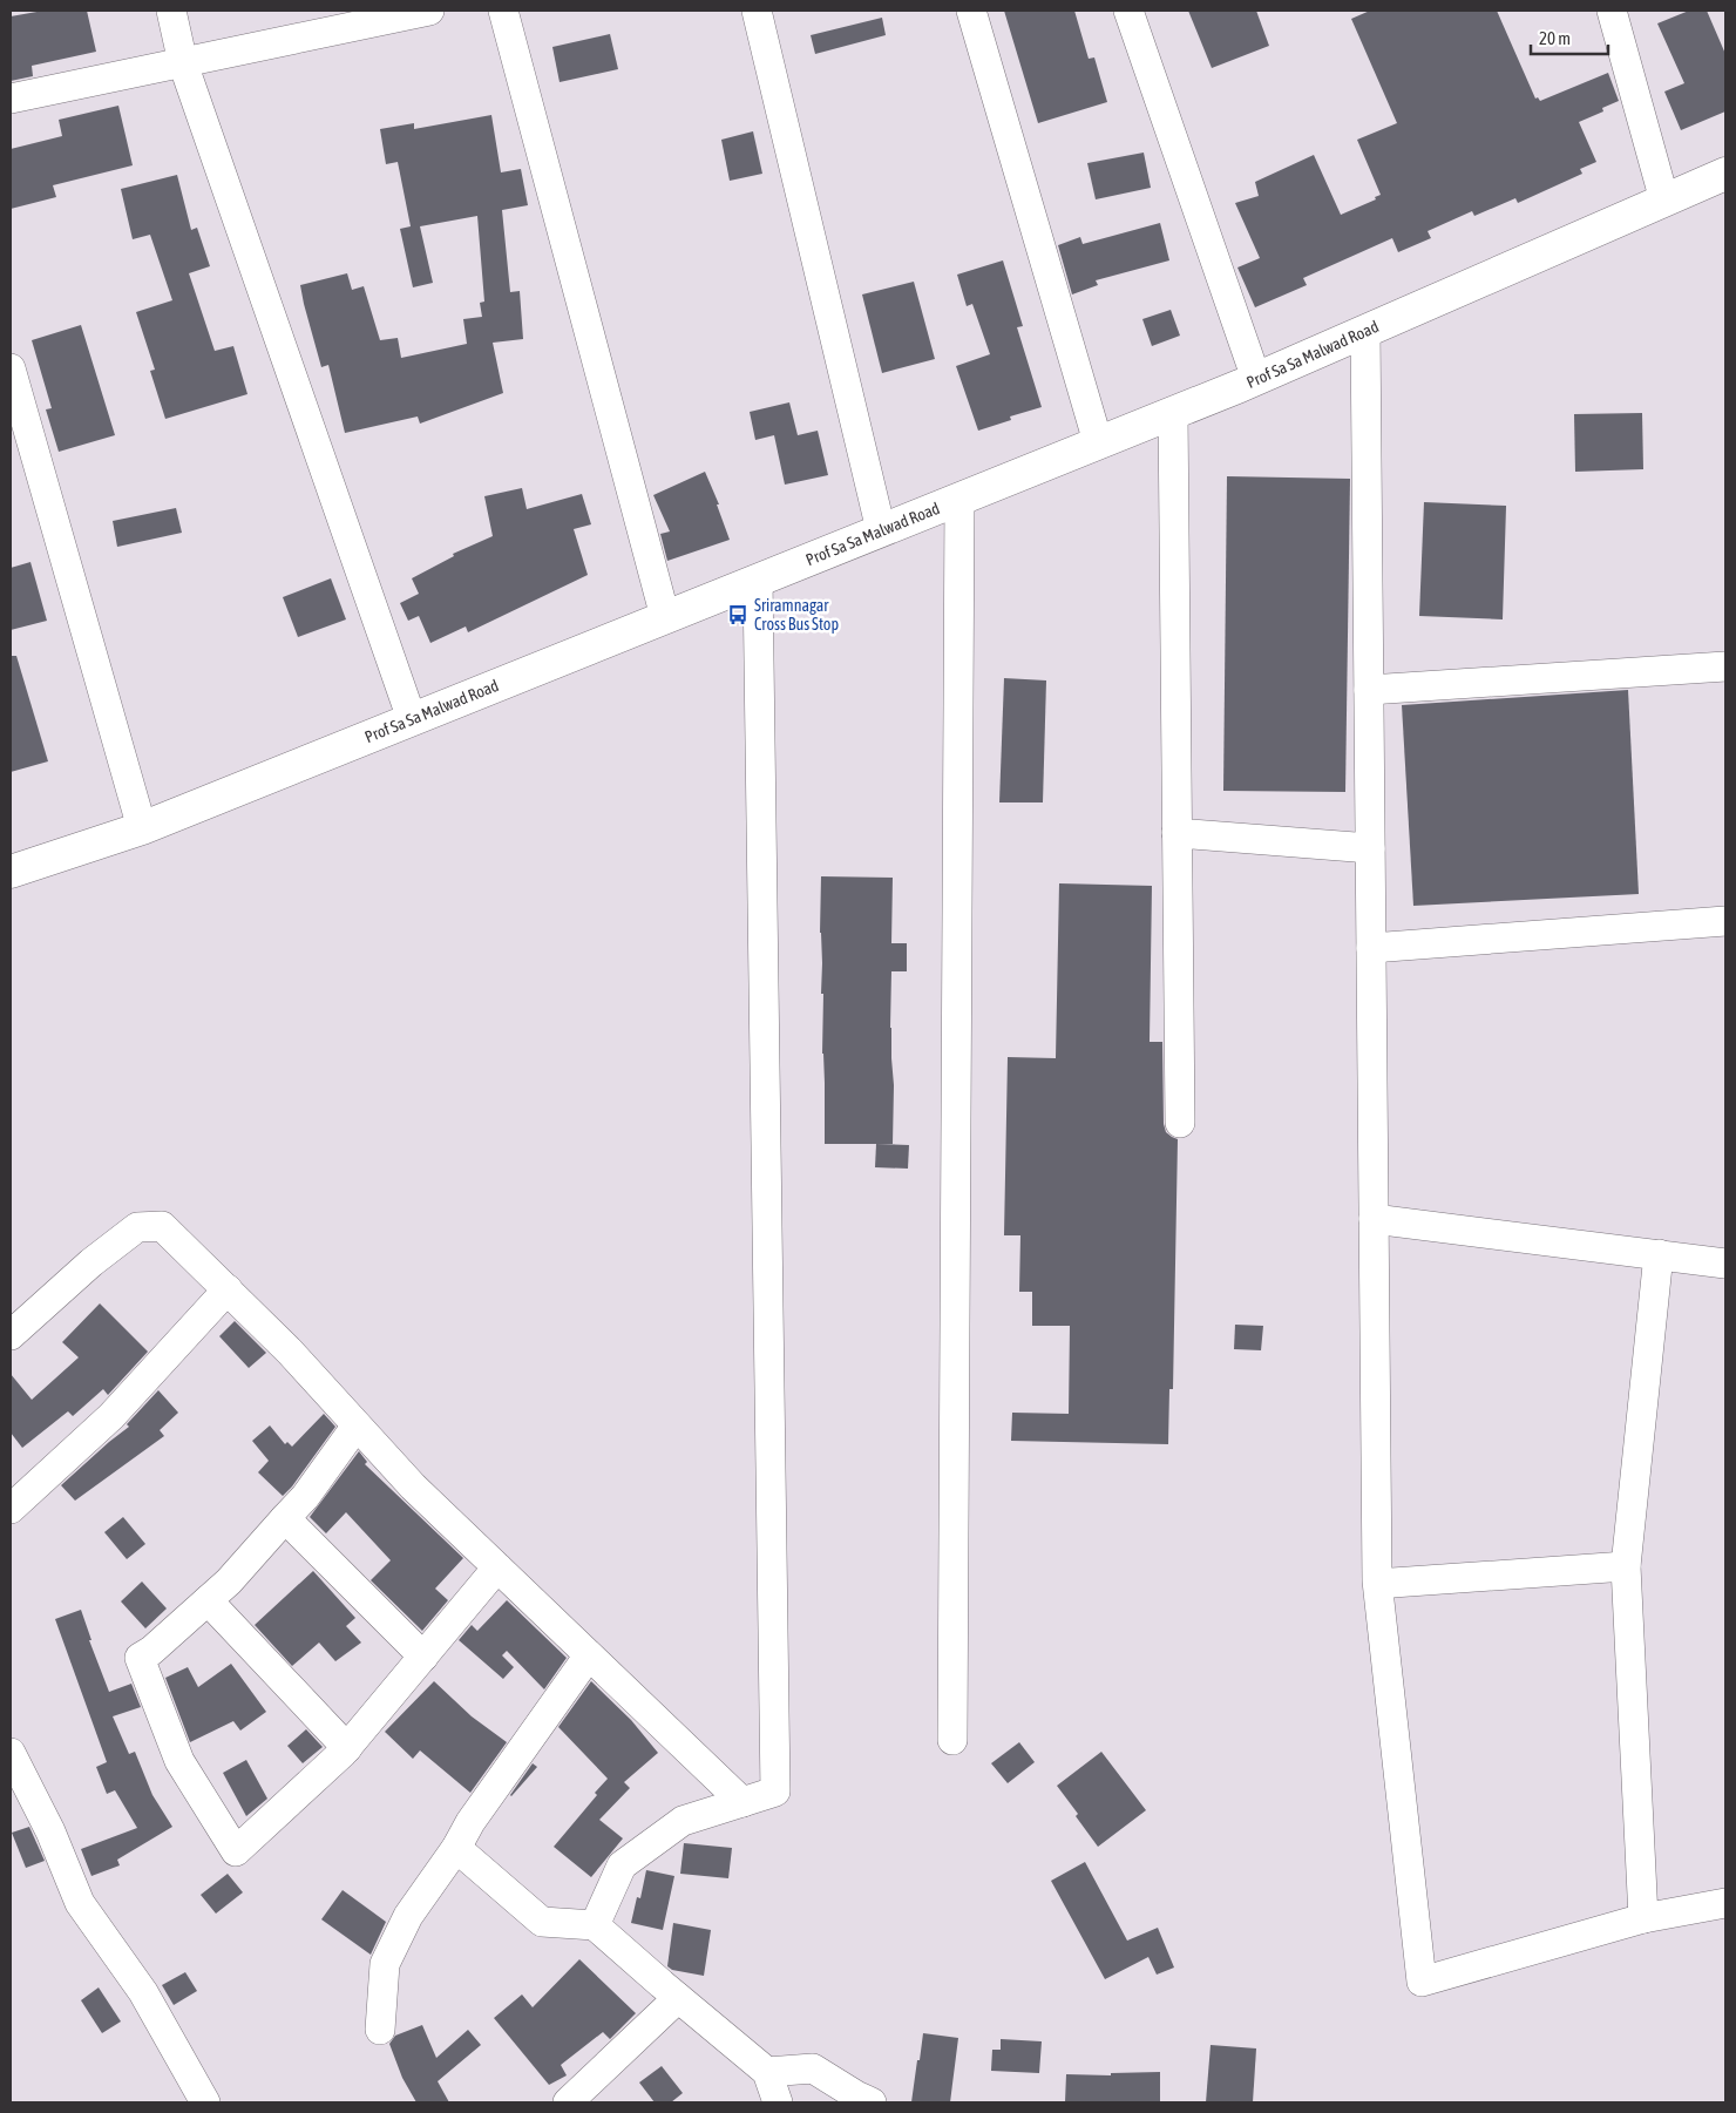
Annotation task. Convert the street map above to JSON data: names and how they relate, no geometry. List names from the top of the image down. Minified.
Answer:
{"streets":{"street":["Prof Sa Sa Malwad Road"]},"places":{"bus stop":["Sriramnagar Cross Bus Stop"]},"scale_bar":"20 m"}
